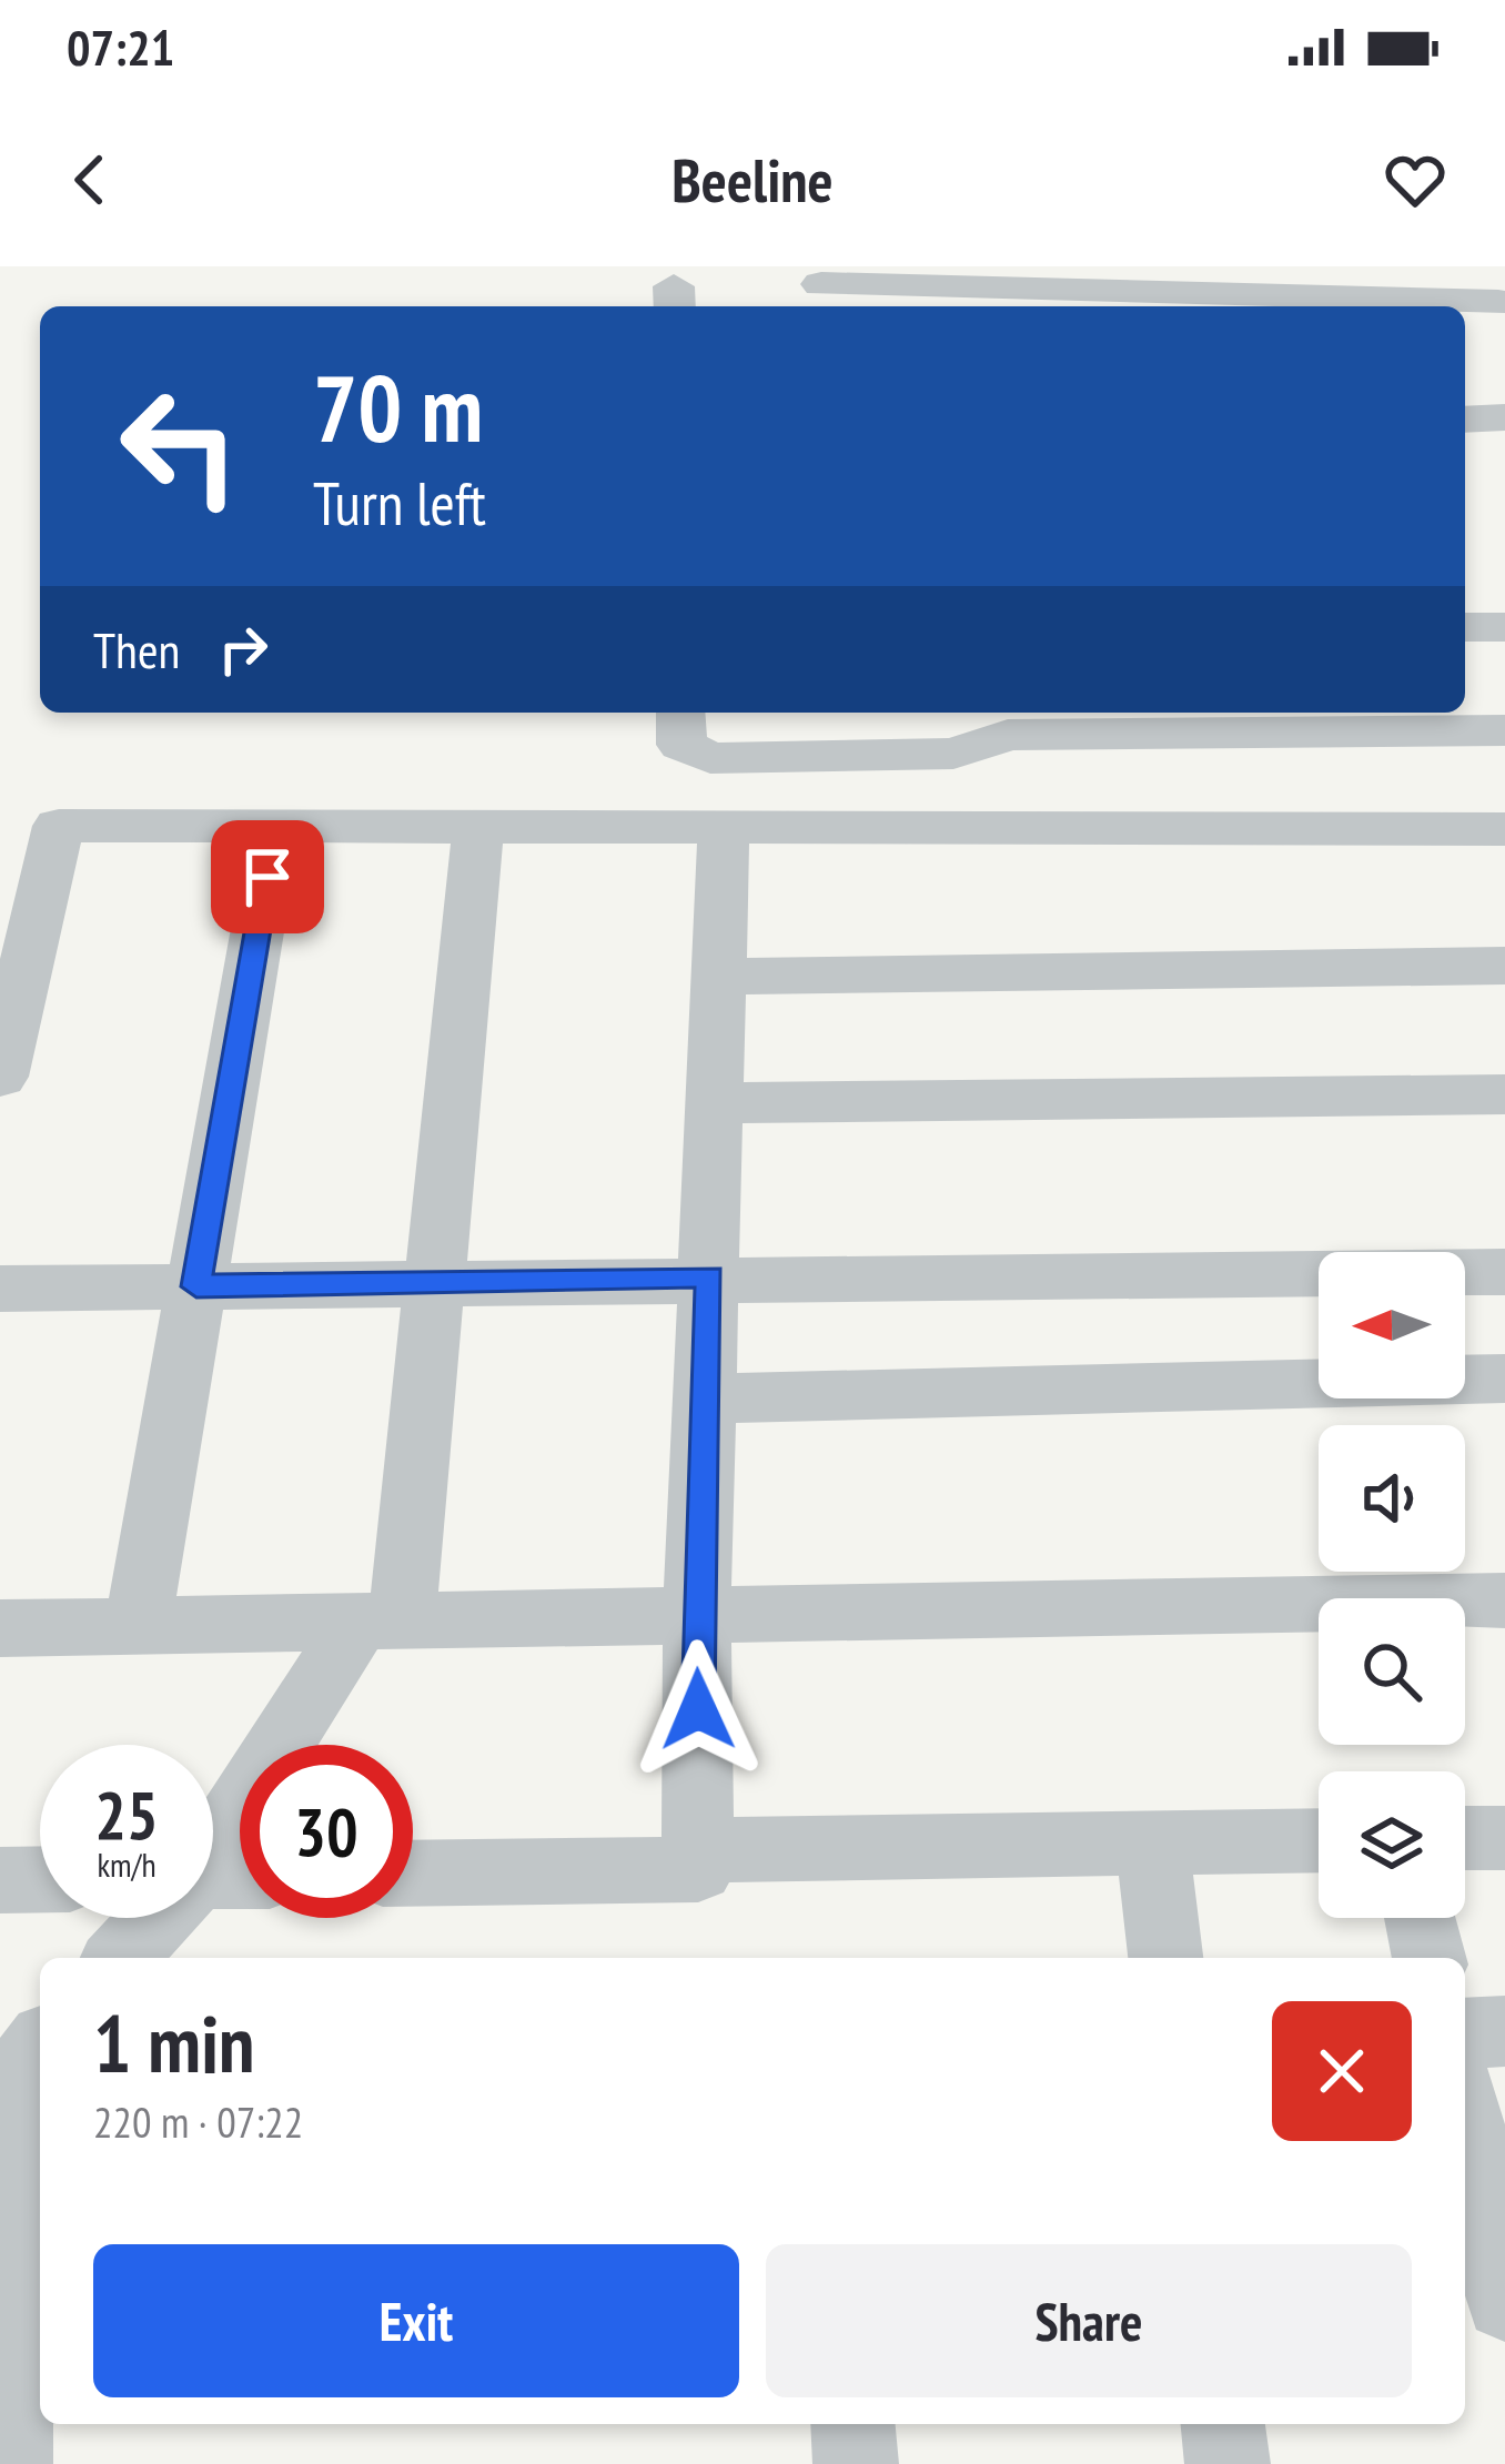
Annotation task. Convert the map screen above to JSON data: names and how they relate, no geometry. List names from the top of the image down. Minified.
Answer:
{"north":"left","page":{"status":"07:21","header":"Beeline","turn":["70 m","Turn left"],"then":"Then","speed":"25 km/h","limit":"30","heading":["1 min","220 m · 07:22"],"buttons":["Exit","Share"]}}
